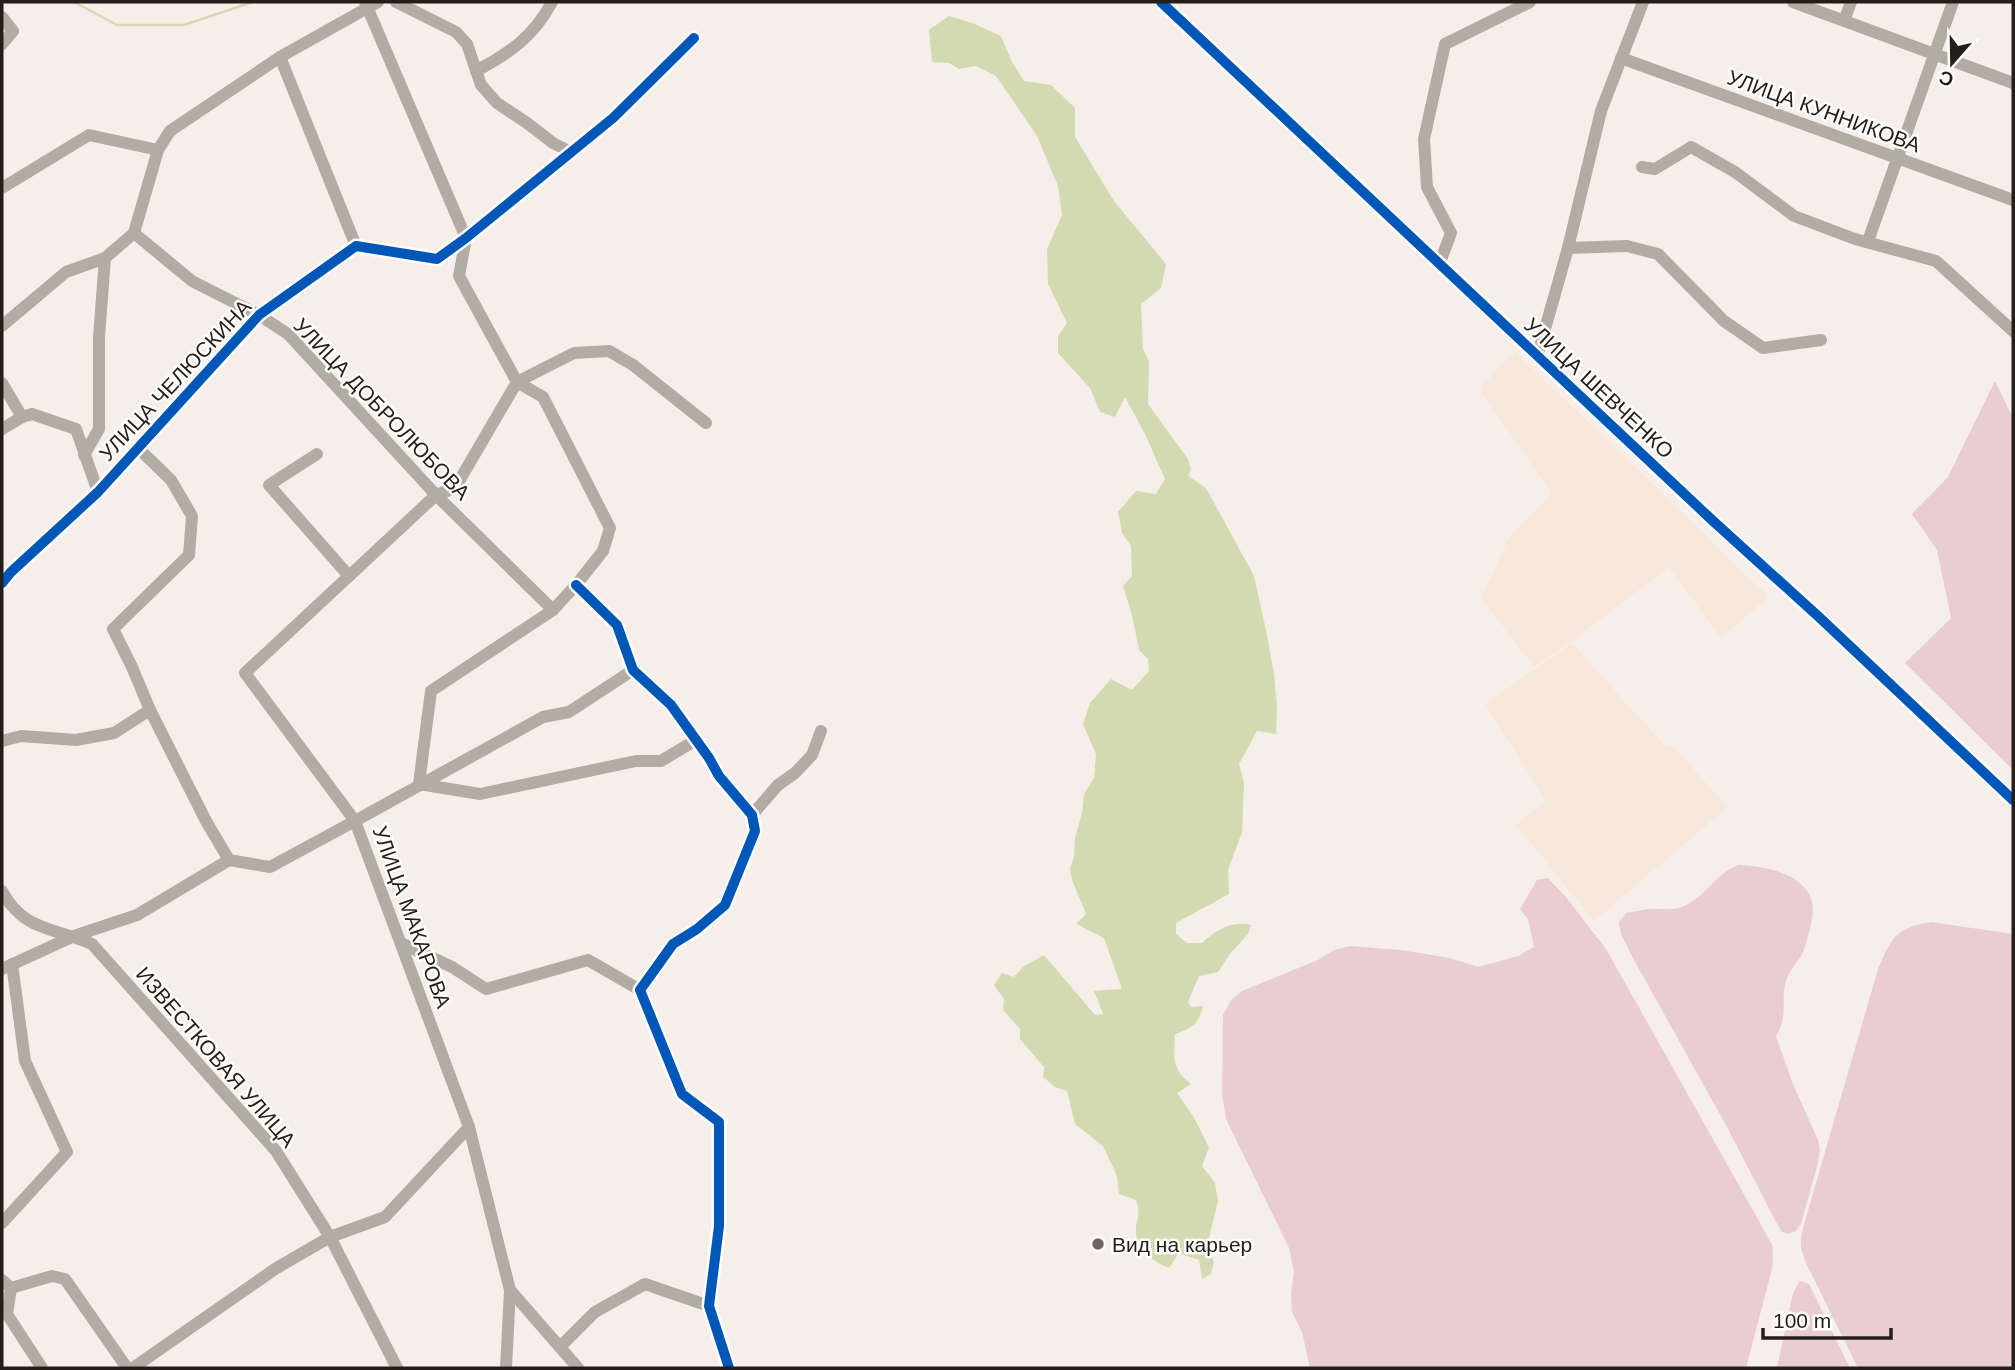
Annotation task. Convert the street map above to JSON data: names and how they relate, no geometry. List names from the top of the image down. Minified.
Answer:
{"streets":{"street":["УЛИЦА КУННИКОВА","УЛИЦА ЧЕЛЮСКИНА","УЛИЦА ШЕВЧЕНКО","УЛИЦА ДОБРОЛЮБОВА","УЛИЦА МАКАРОВА","ИЗВЕСТКОВАЯ УЛИЦА"]},"crossings":[["УЛИЦА ЧЕЛЮСКИНА","УЛИЦА ДОБРОЛЮБОВА"]],"places":["Вид на карьер"],"scale_bar":"100 m","north":"bottom"}
